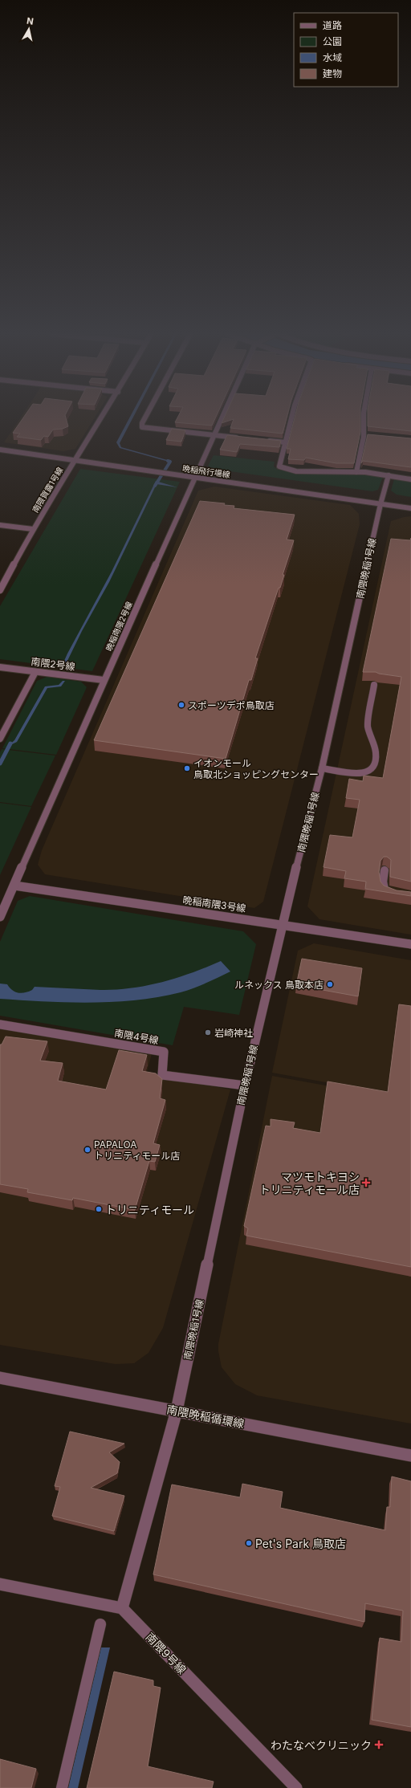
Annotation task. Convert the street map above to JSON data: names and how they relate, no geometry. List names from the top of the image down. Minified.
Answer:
{"streets":{"street":["晩稲飛行場線","南隈賀露1号線","南隈晩稲1号線","晩稲南隈2号線","南隈2号線","晩稲南隈3号線","南隈4号線","南隈晩稲循環線","南隈9号線"]},"crossings":[["晩稲飛行場線","南隈賀露1号線"],["晩稲飛行場線","南隈晩稲1号線"],["晩稲飛行場線","晩稲南隈2号線"],["南隈晩稲1号線","晩稲南隈3号線"],["南隈晩稲1号線","南隈4号線"],["南隈晩稲1号線","南隈晩稲循環線"],["南隈晩稲1号線","南隈9号線"],["晩稲南隈2号線","南隈2号線"],["晩稲南隈2号線","晩稲南隈3号線"]],"places":{"other":["スポーツデポ鳥取店","イオンモール 鳥取北ショッピングセンター","ルネックス 鳥取本店","岩崎神社","PAPALOA トリニティモール店","トリニティモール","Pet's Park 鳥取店"],"health":["マツモトキヨシ トリニティモール店","わたなべクリニック"]},"legend":["道路","公園","水域","建物"],"north":"top"}
